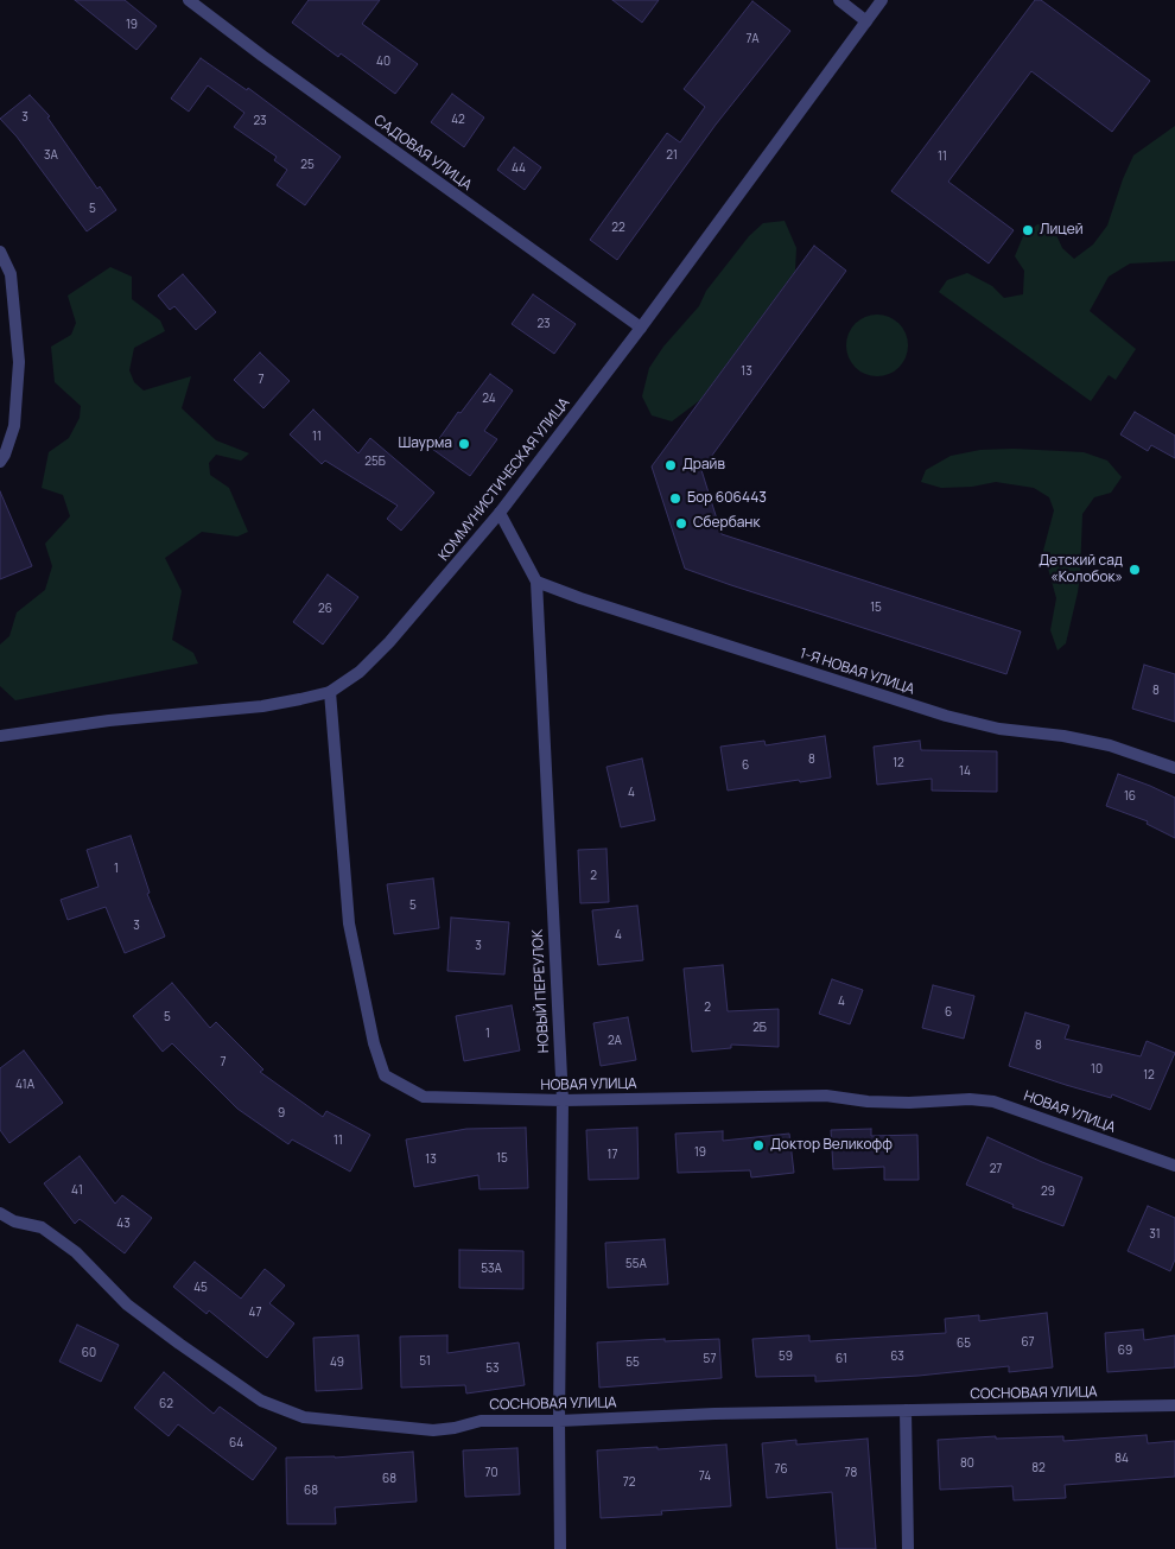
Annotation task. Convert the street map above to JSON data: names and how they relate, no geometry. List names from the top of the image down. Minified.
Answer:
{"streets":{"street":["САДОВАЯ УЛИЦА","КОММУНИСТИЧЕСКАЯ УЛИЦА","1-Я НОВАЯ УЛИЦА","НОВЫЙ ПЕРЕУЛОК","НОВАЯ УЛИЦА","СОСНОВАЯ УЛИЦА"]},"crossings":[["САДОВАЯ УЛИЦА","КОММУНИСТИЧЕСКАЯ УЛИЦА"],["КОММУНИСТИЧЕСКАЯ УЛИЦА","НОВЫЙ ПЕРЕУЛОК"],["КОММУНИСТИЧЕСКАЯ УЛИЦА","НОВАЯ УЛИЦА"],["1-Я НОВАЯ УЛИЦА","НОВЫЙ ПЕРЕУЛОК"],["НОВЫЙ ПЕРЕУЛОК","НОВАЯ УЛИЦА"],["НОВЫЙ ПЕРЕУЛОК","СОСНОВАЯ УЛИЦА"]],"places":["Лицей","Шаурма","Драйв","Бор 606443","Сбербанк","Детский сад «Колобок»","Доктор Великофф"],"house_numbers":["19","7А","40","3","42","23","3А","21","11","25","44","5","22","23","13","7","24","11","25Б","15","26","8","8","12","6","14","4","16","1","2","5","3","4","3","4","2","6","5","2Б","1","2А","8","7","10","12","41А","9","11","19","17","15","13","27","41","29","43","31","55А","53А","45","47","67","65","69","60","59","63","57","61","51","49","55","53","62","64","84","80","82","76","70","78","74","68","72","68"]}
